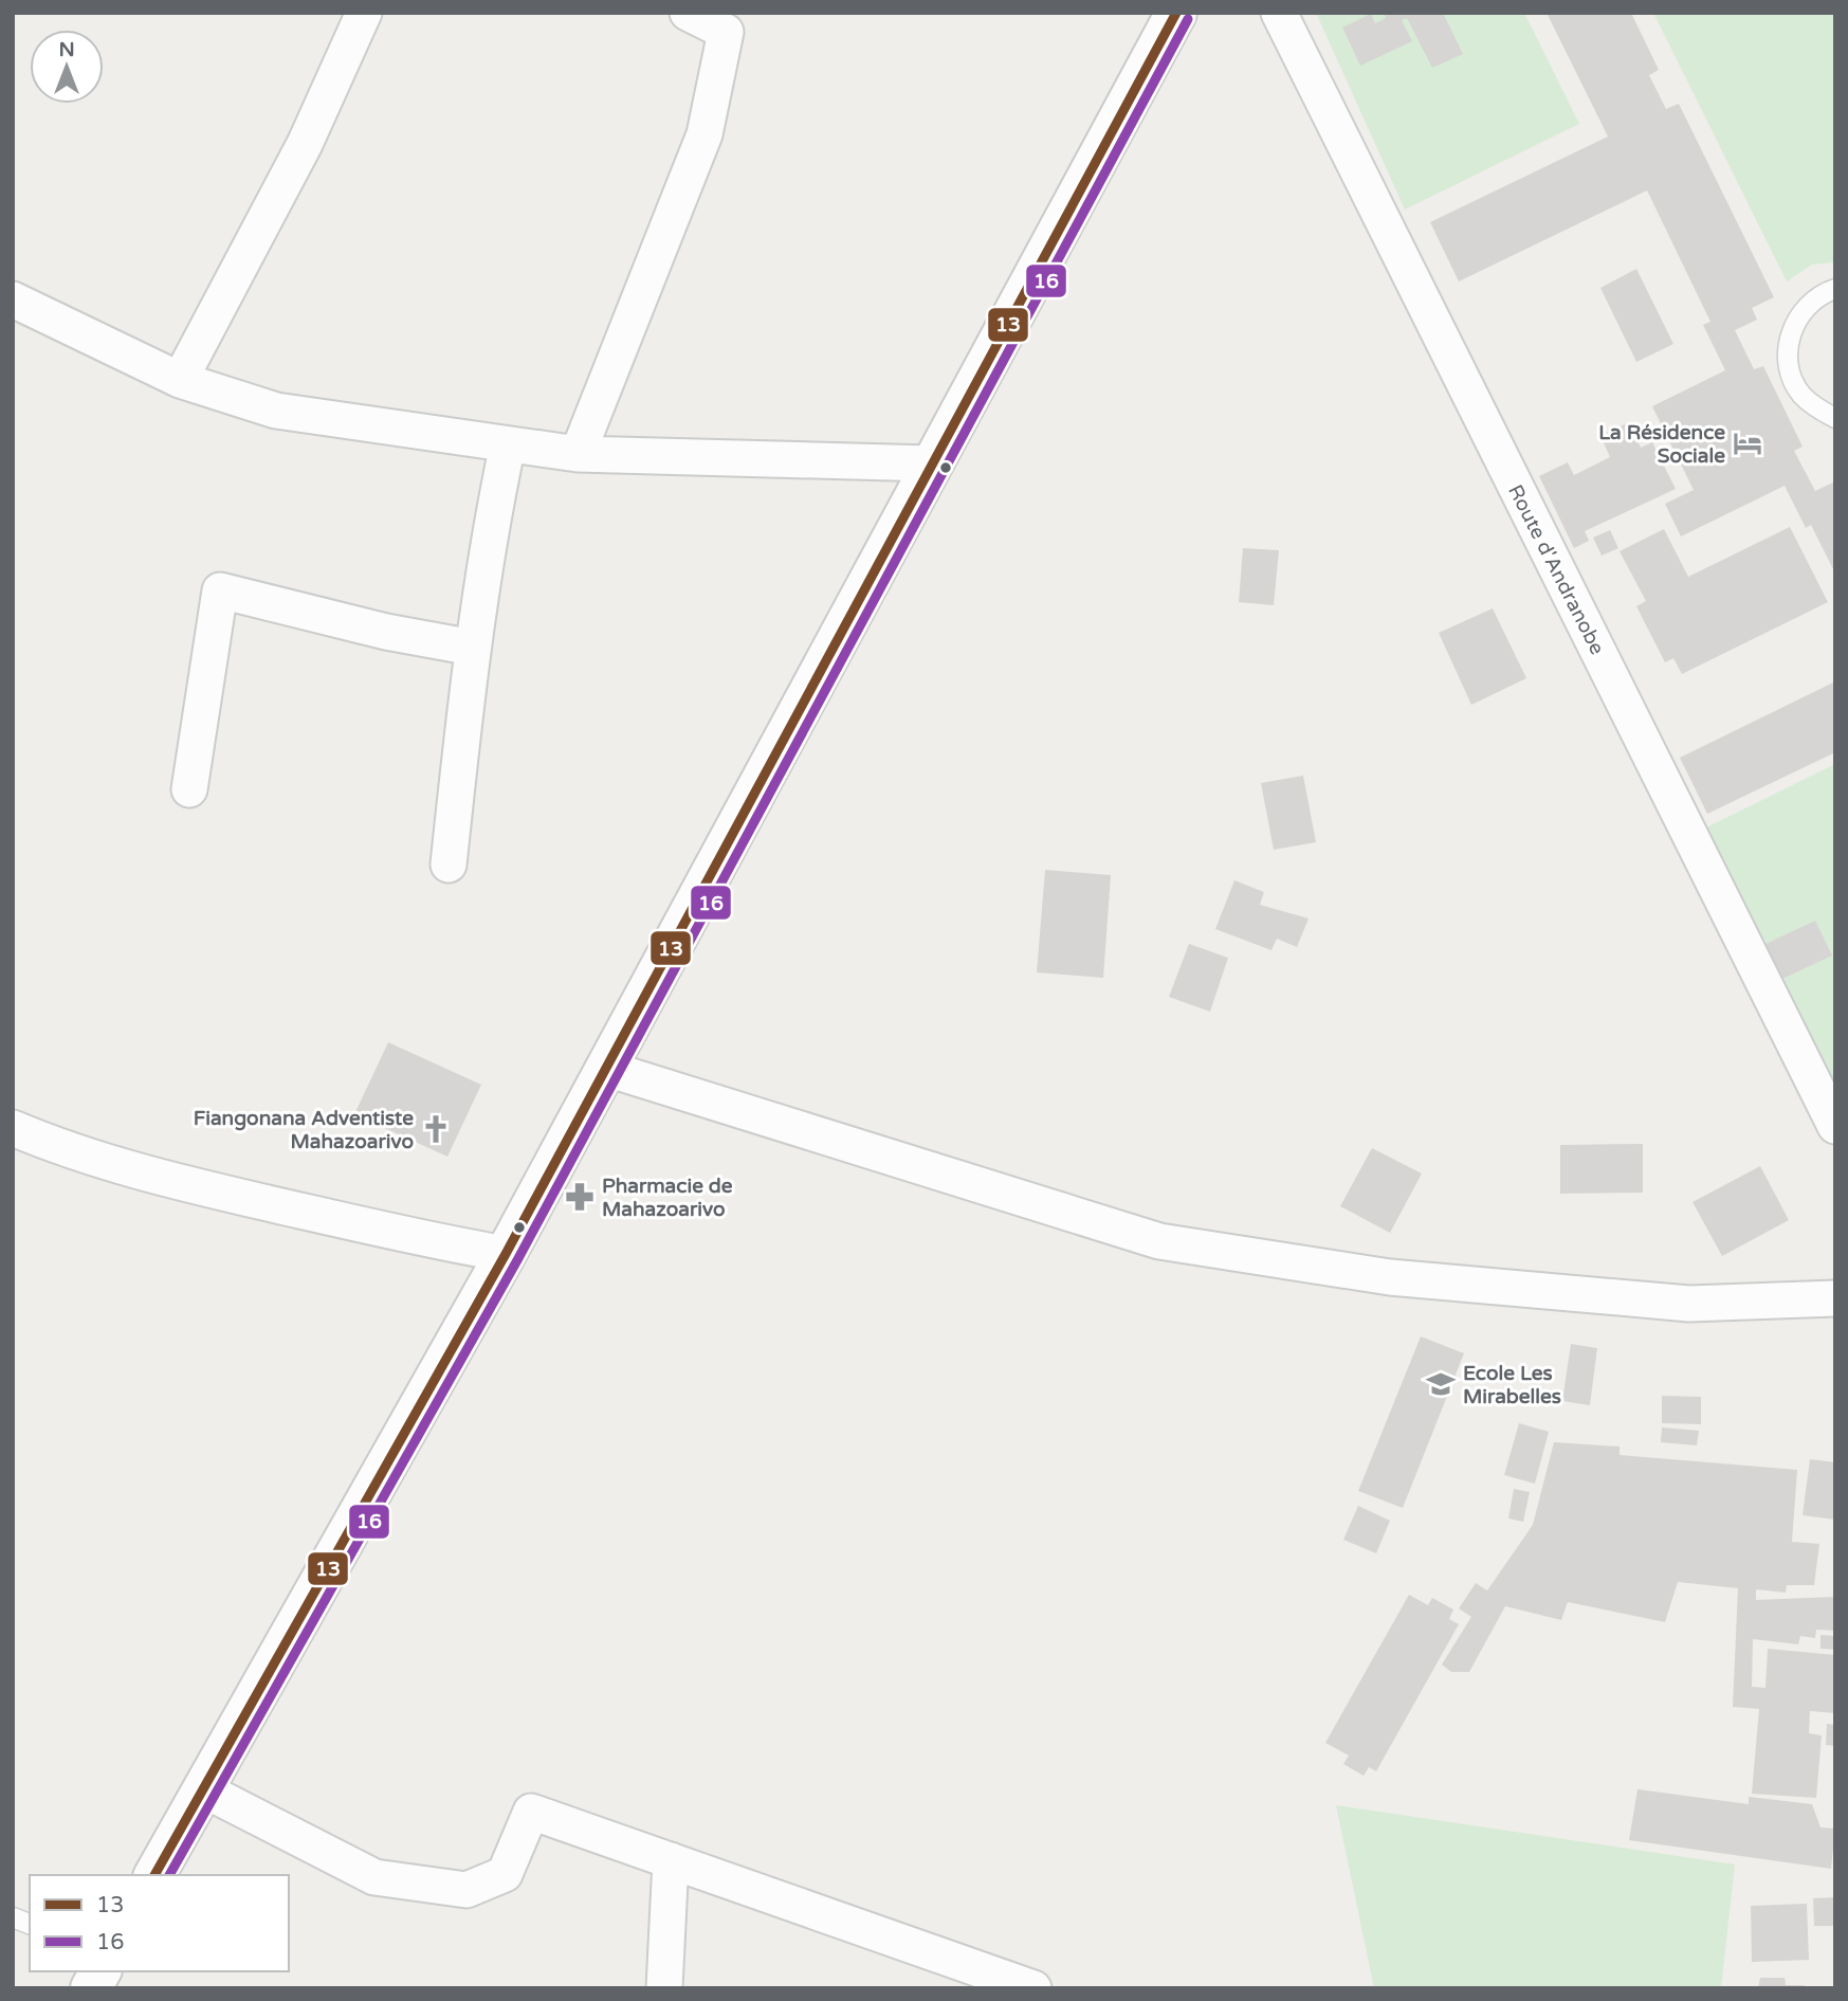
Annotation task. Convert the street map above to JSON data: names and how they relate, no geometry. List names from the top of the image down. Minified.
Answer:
{"streets":{"street":["Route d'Andranobe"]},"places":{"hotel":["La Résidence Sociale"],"church":["Fiangonana Adventiste Mahazoarivo"],"pharmacy":["Pharmacie de Mahazoarivo"],"school or university":["Ecole Les Mirabelles"]},"lines":["transit line 13","transit line 16"],"legend":["13","16"],"north":"top"}
